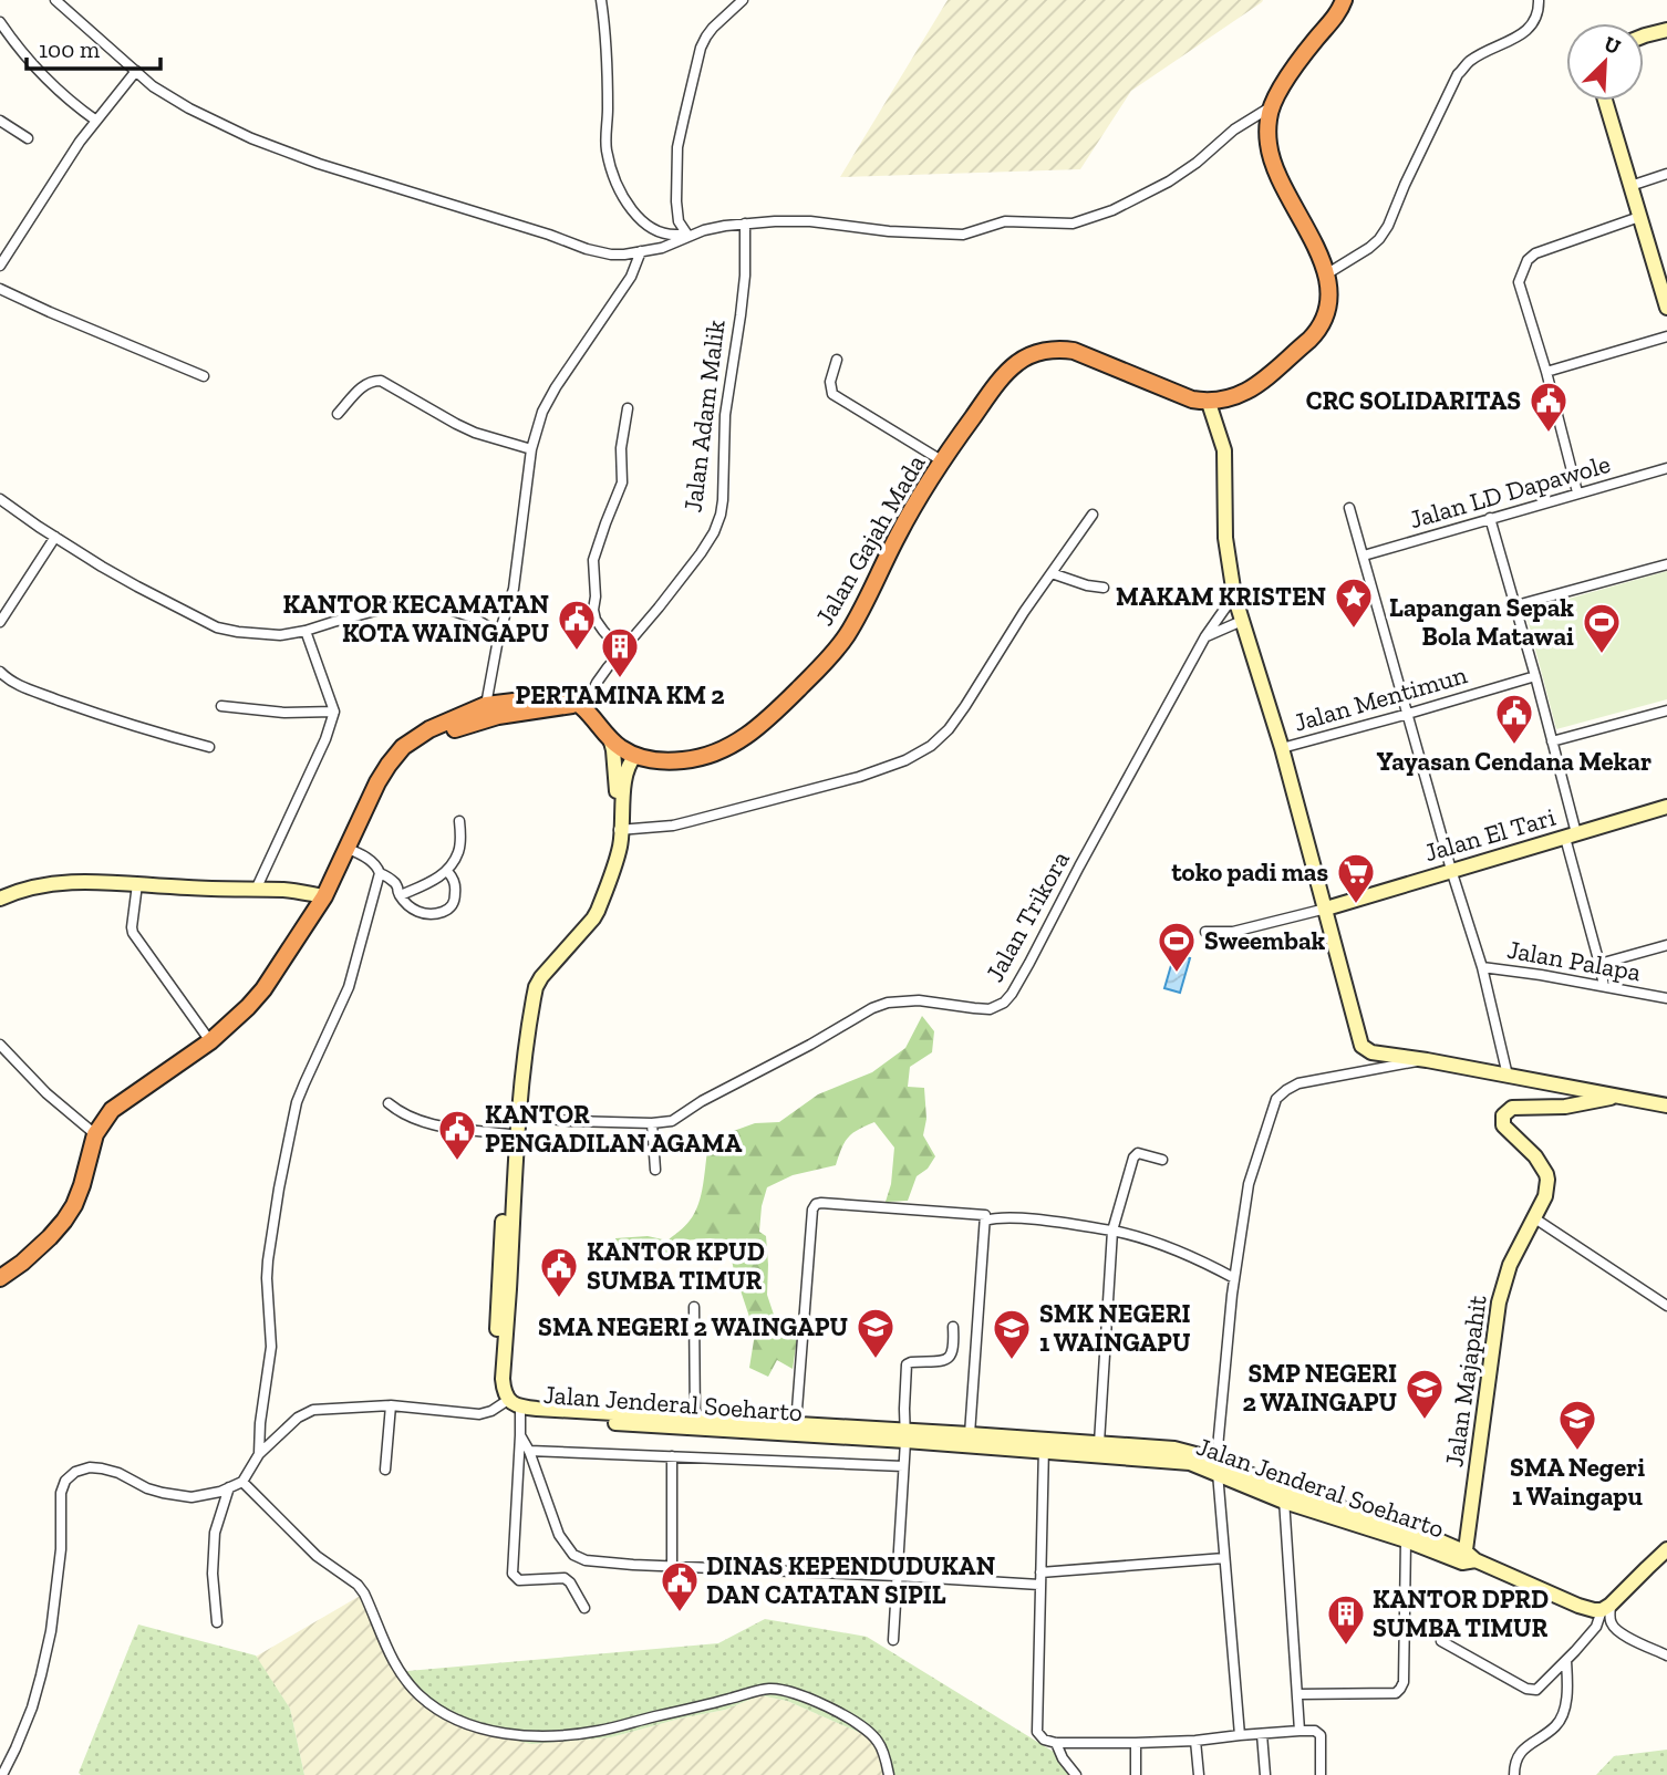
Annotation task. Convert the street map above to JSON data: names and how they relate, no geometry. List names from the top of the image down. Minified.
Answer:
{"streets":{"highway":["Jalan Gajah Mada"],"main road":["Jalan El Tari","Jalan Majapahit","Jalan Jenderal Soeharto"],"street":["Jalan Adam Malik","Jalan LD Dapawole","Jalan Mentimun","Jalan Trikora","Jalan Palapa"]},"crossings":[["Jalan Adam Malik","Jalan Gajah Mada"],["Jalan LD Dapawole","Jalan Palapa"],["Jalan Mentimun","Jalan Palapa"],["Jalan El Tari","Jalan Palapa"],["Jalan Majapahit","Jalan Jenderal Soeharto"]],"places":{"public building":["CRC SOLIDARITAS","KANTOR KECAMATAN KOTA WAINGAPU","Yayasan Cendana Mekar","KANTOR PENGADILAN AGAMA","KANTOR KPUD SUMBA TIMUR","DINAS KEPENDUDUKAN DAN CATATAN SIPIL"],"place":["MAKAM KRISTEN"],"sports":["Lapangan Sepak Bola Matawai","Sweembak"],"building":["PERTAMINA KM 2","KANTOR DPRD SUMBA TIMUR"],"supermarket":["toko padi mas"],"school or university":["SMA NEGERI 2 WAINGAPU","SMK NEGERI 1 WAINGAPU","SMP NEGERI 2 WAINGAPU","SMA Negeri 1 Waingapu"]},"scale_bar":"100 m","north":"top right"}
